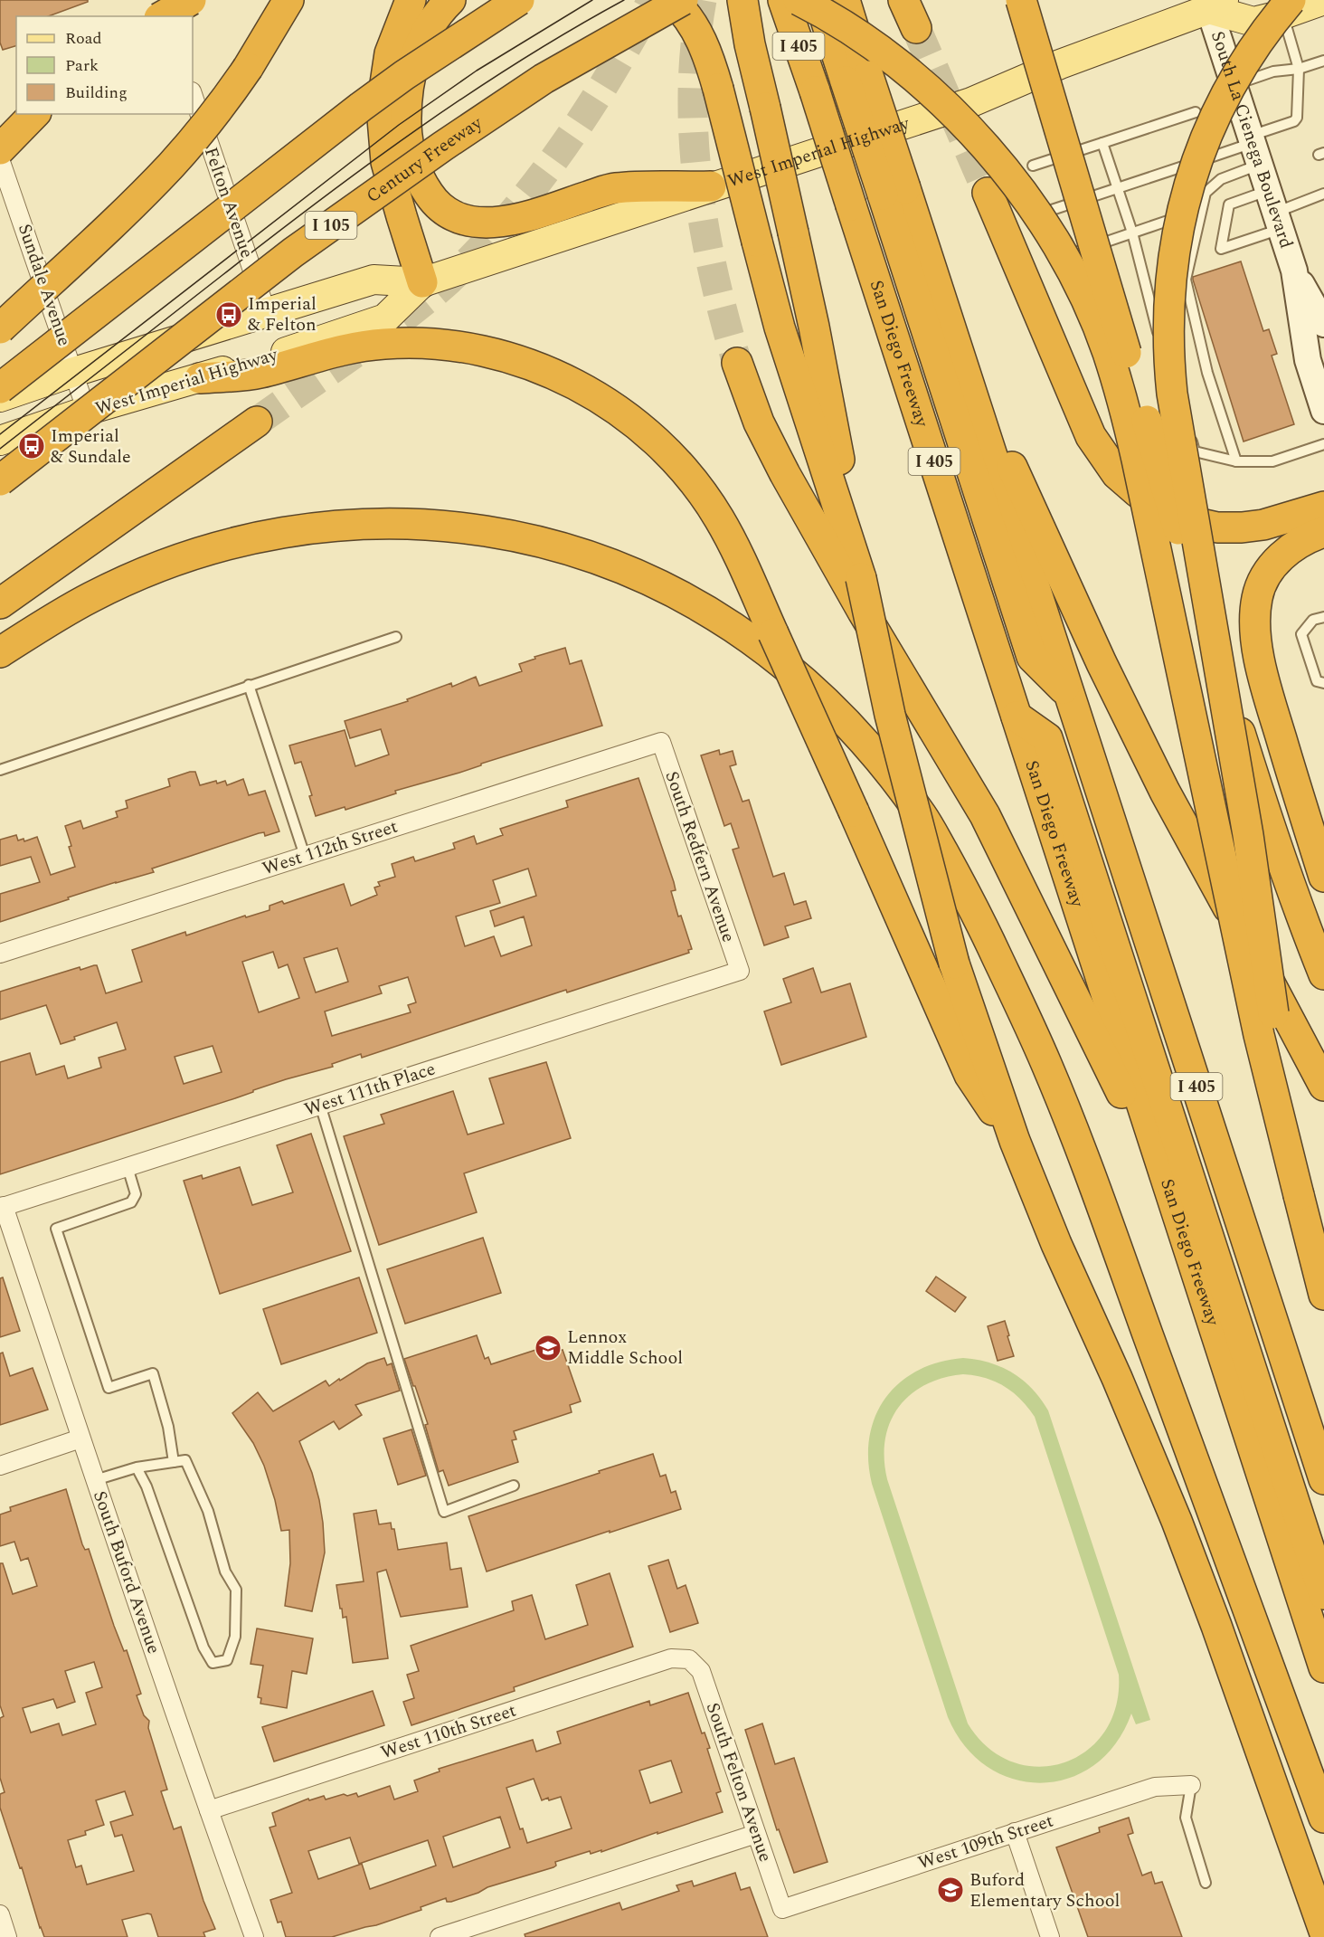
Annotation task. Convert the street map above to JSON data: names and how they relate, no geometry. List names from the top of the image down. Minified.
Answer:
{"streets":{"highway":["I 405","Century Freeway","I 105","San Diego Freeway"],"main road":["South La Cienega Boulevard","West Imperial Highway"],"street":["Felton Avenue","Sundale Avenue","West 112th Street","South Redfern Avenue","West 111th Place","South Buford Avenue","West 110th Street","South Felton Avenue","West 109th Street"]},"crossings":[["South La Cienega Boulevard","West Imperial Highway"],["West Imperial Highway","Felton Avenue"],["West Imperial Highway","Sundale Avenue"],["West 112th Street","South Redfern Avenue"],["South Redfern Avenue","West 111th Place"],["West 111th Place","South Buford Avenue"],["South Buford Avenue","West 110th Street"],["West 110th Street","South Felton Avenue"],["South Felton Avenue","West 109th Street"]],"places":{"bus stop":["Imperial & Felton","Imperial & Sundale"],"school or university":["Lennox Middle School","Buford Elementary School"]},"legend":["Road","Park","Building"]}
